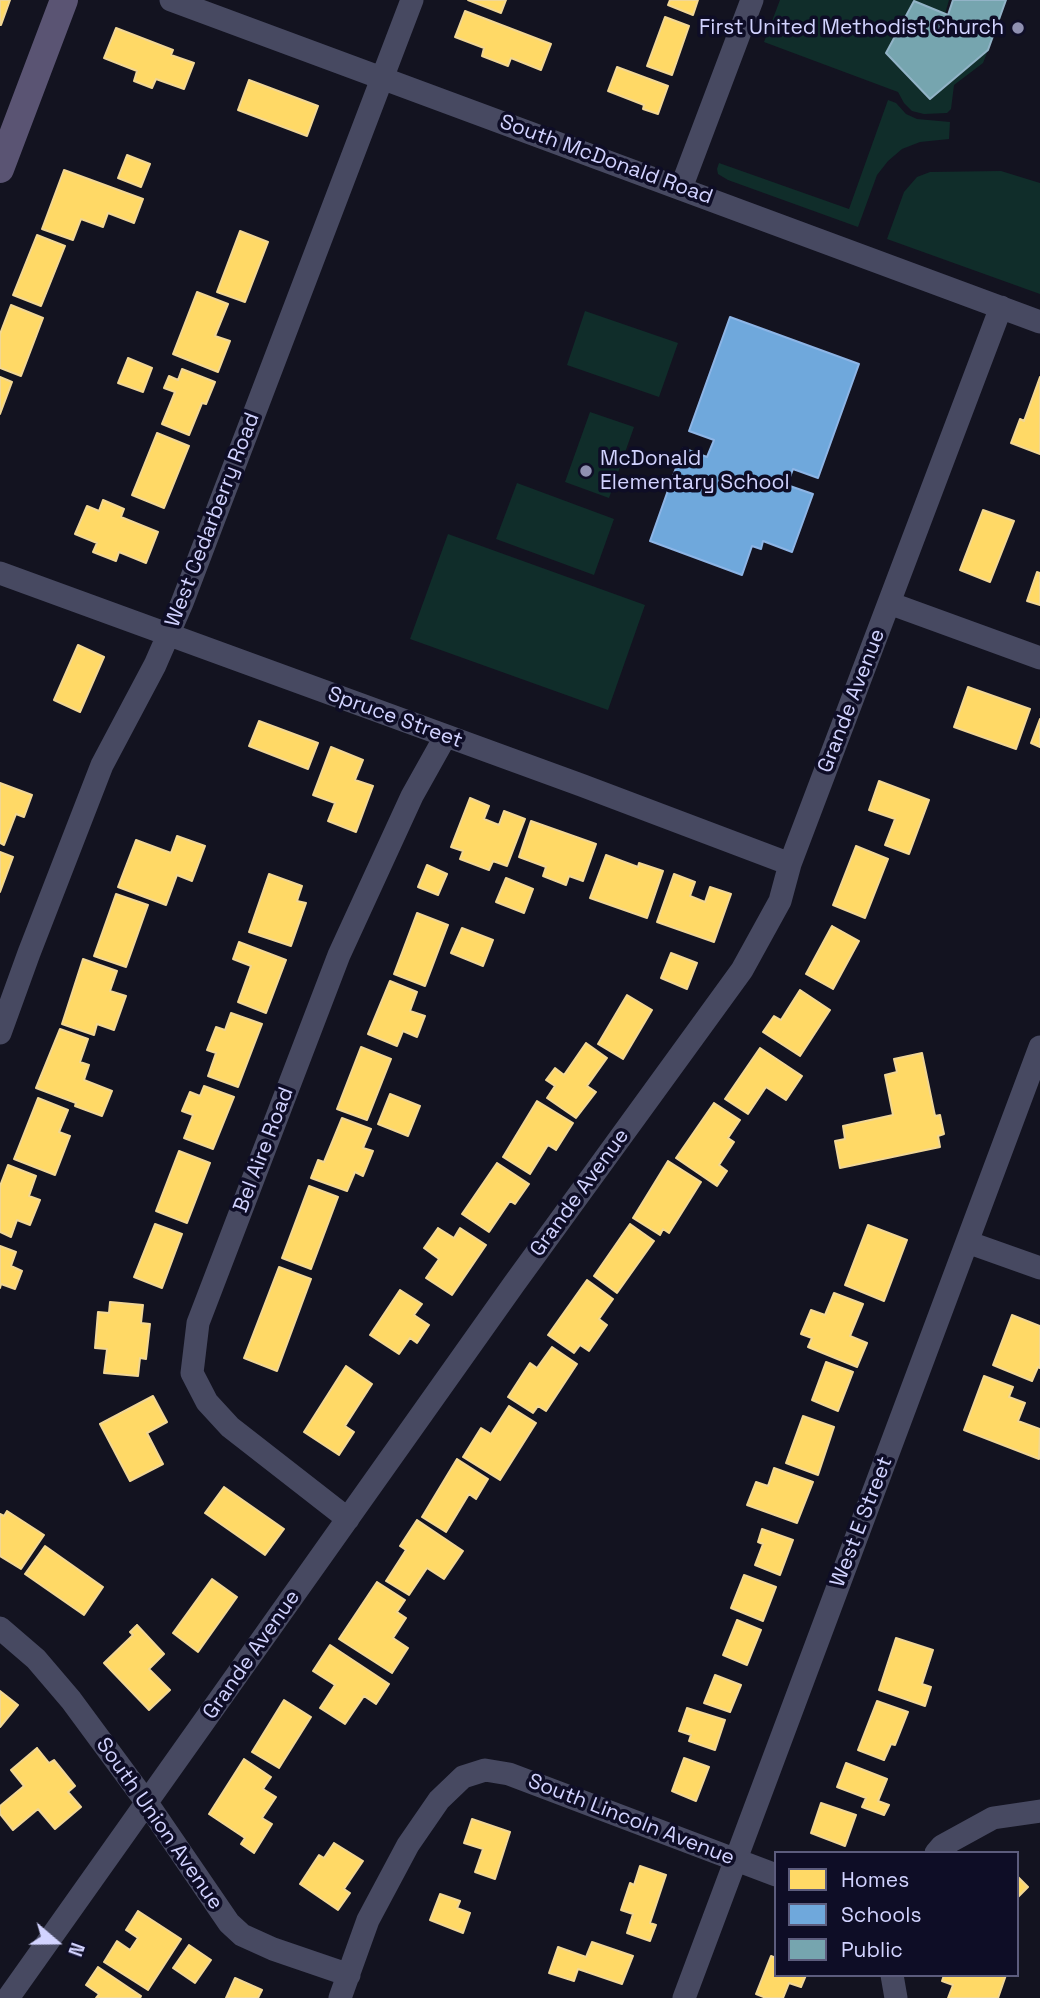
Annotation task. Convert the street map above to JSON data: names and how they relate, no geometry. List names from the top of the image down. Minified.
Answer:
{"streets":{"street":["South McDonald Road","West Cedarberry Road","Grande Avenue","Spruce Street","Bel Aire Road","West E Street","South Lincoln Avenue","South Union Avenue"]},"crossings":[["South McDonald Road","West Cedarberry Road"],["South McDonald Road","Grande Avenue"],["West Cedarberry Road","Spruce Street"],["Grande Avenue","Spruce Street"],["Grande Avenue","Bel Aire Road"],["Grande Avenue","South Union Avenue"],["Spruce Street","Bel Aire Road"],["West E Street","South Lincoln Avenue"],["South Lincoln Avenue","South Union Avenue"]],"places":["First United Methodist Church","McDonald Elementary School"],"legend":["Homes","Schools","Public"],"north":"right"}
